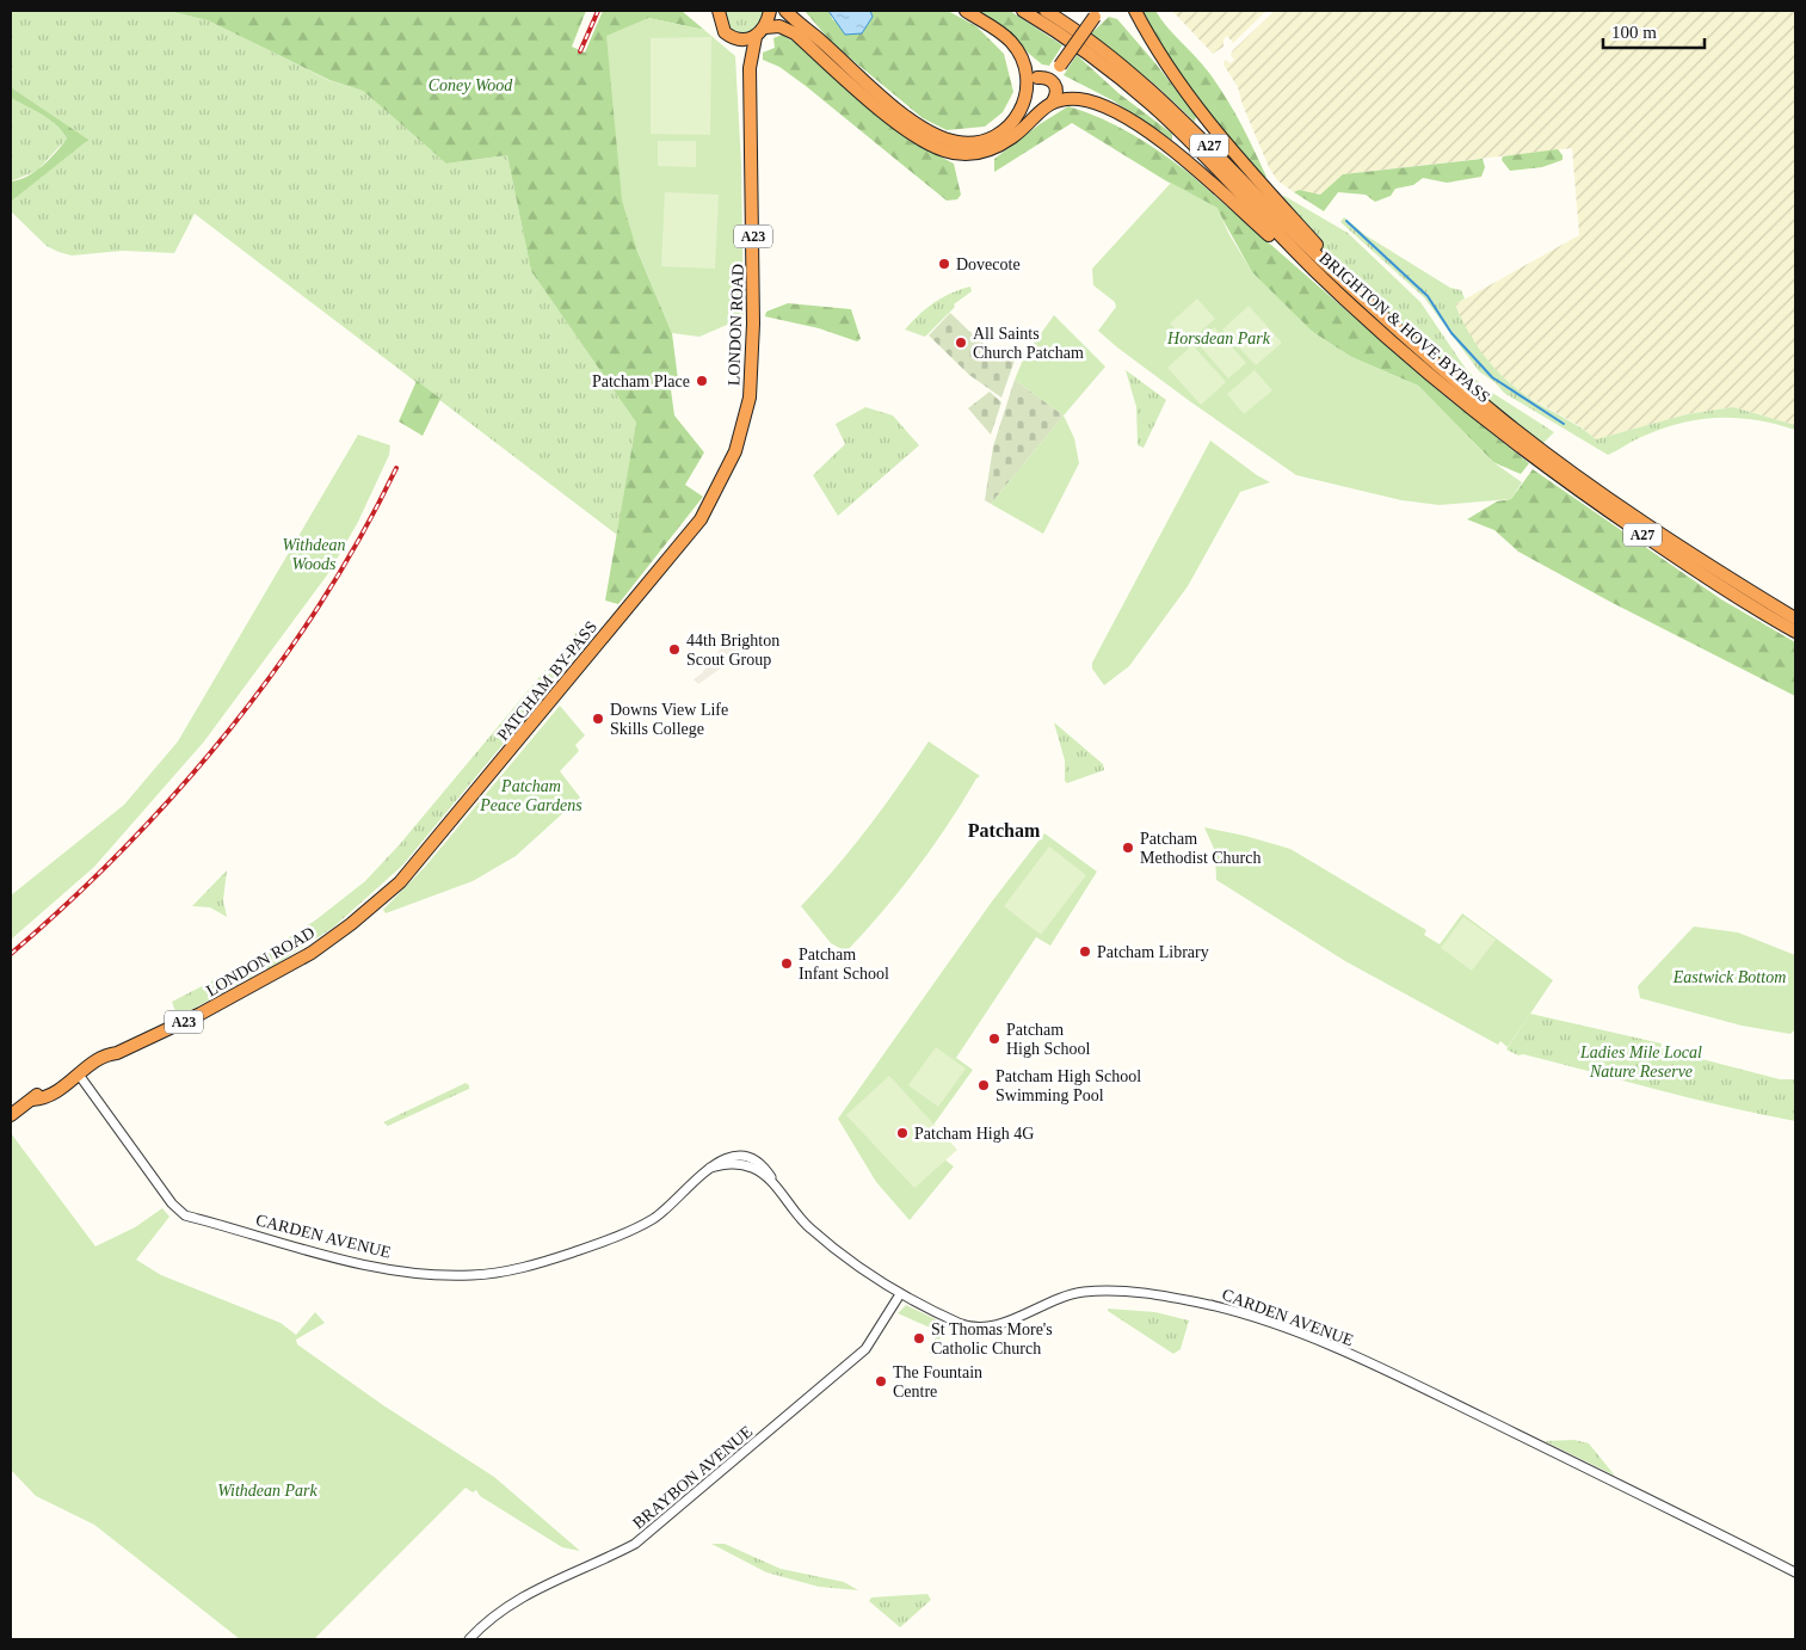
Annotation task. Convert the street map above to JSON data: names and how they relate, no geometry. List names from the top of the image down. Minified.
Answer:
{"streets":{"highway":["A27","A23","LONDON ROAD","BRIGHTON & HOVE BYPASS","PATCHAM BY-PASS"],"street":["CARDEN AVENUE","BRAYBON AVENUE"]},"crossings":[["A27","BRIGHTON & HOVE BYPASS"],["LONDON ROAD","PATCHAM BY-PASS"],["LONDON ROAD","CARDEN AVENUE"],["CARDEN AVENUE","BRAYBON AVENUE"]],"districts":["Patcham"],"parks":["Coney Wood","Horsdean Park","Withdean Woods","Patcham Peace Gardens","Eastwick Bottom","Ladies Mile Local Nature Reserve","Withdean Park"],"places":["Dovecote","All Saints Church Patcham","Patcham Place","44th Brighton Scout Group","Downs View Life Skills College","Patcham Methodist Church","Patcham Library","Patcham Infant School","Patcham High School","Patcham High School Swimming Pool","Patcham High 4G","St Thomas More's Catholic Church","The Fountain Centre"],"scale_bar":"100 m"}
